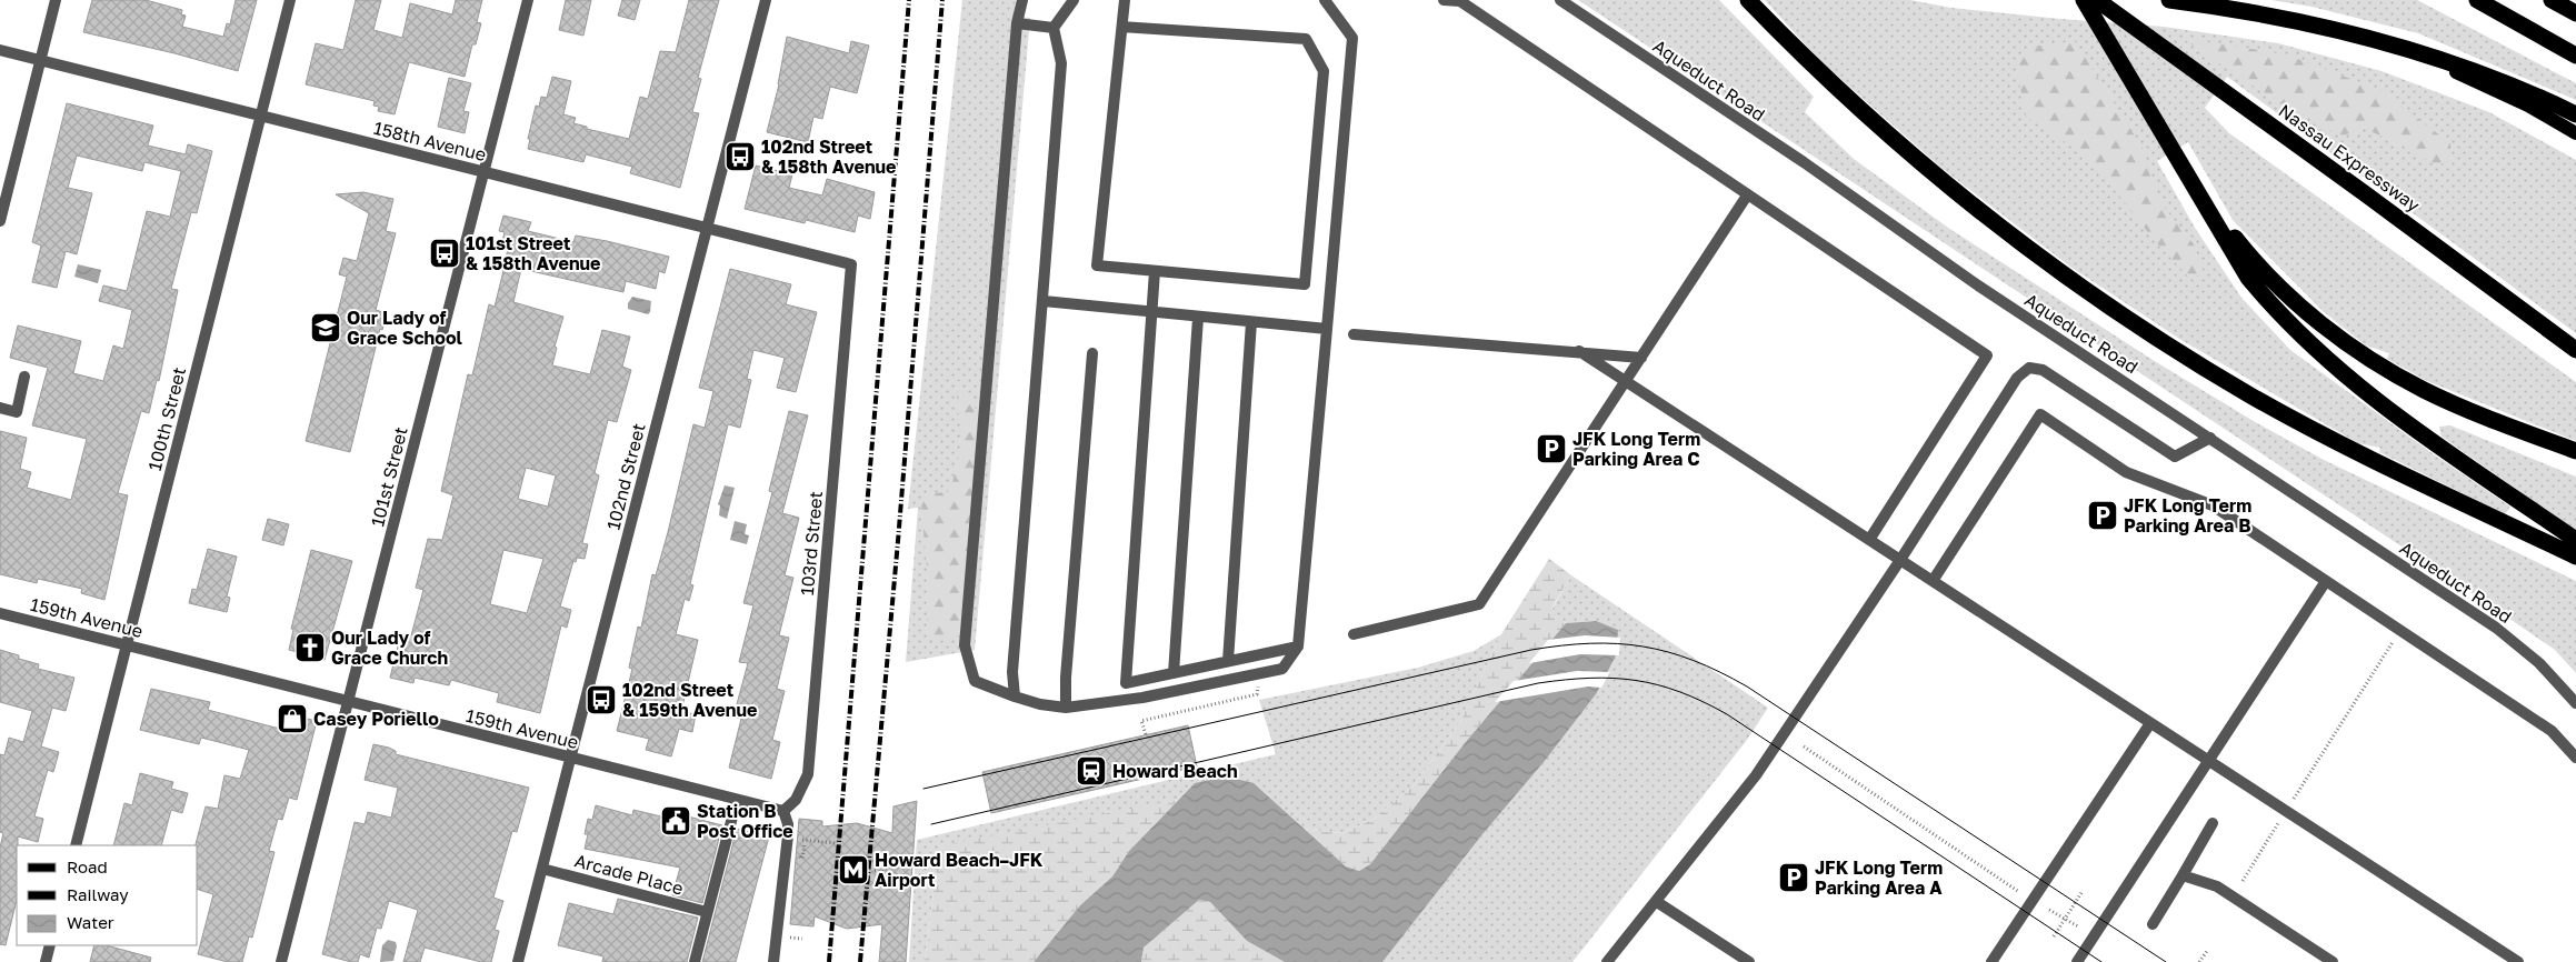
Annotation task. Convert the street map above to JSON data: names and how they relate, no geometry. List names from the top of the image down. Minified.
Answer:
{"streets":{"highway":["Nassau Expressway"],"street":["Aqueduct Road","158th Avenue","100th Street","101st Street","102nd Street","103rd Street","159th Avenue","Arcade Place"]},"crossings":[["158th Avenue","100th Street"],["158th Avenue","101st Street"],["158th Avenue","102nd Street"],["158th Avenue","103rd Street"],["100th Street","159th Avenue"],["101st Street","159th Avenue"],["102nd Street","159th Avenue"],["102nd Street","Arcade Place"],["103rd Street","159th Avenue"]],"places":{"bus stop":["102nd Street & 158th Avenue","101st Street & 158th Avenue","102nd Street & 159th Avenue"],"school or university":["Our Lady of Grace School"],"parking":["JFK Long Term Parking Area C","JFK Long Term Parking Area B","JFK Long Term Parking Area A"],"church":["Our Lady of Grace Church"],"shop":["Casey Poriello"],"station":["Howard Beach"],"public building":["Station B Post Office"],"metro station":["Howard Beach–JFK Airport"]},"legend":["Road","Railway","Water"]}
